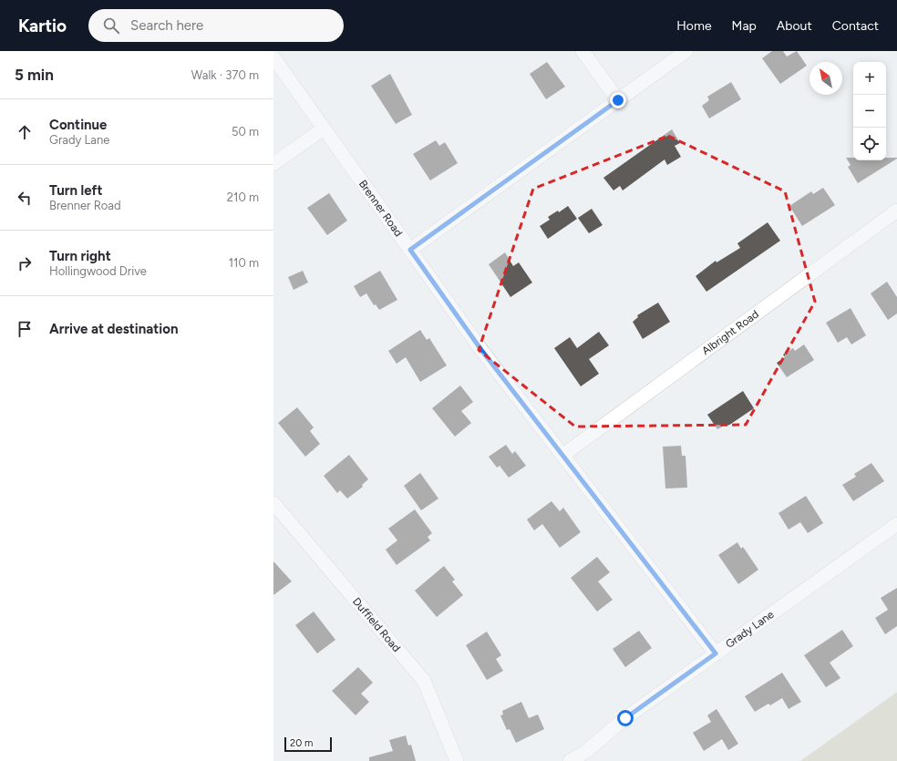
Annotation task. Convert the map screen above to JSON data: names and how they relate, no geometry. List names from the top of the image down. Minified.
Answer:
{"streets":{"street":["Brenner Road","Albright Road","Duffield Road","Grady Lane"]},"crossings":[["Brenner Road","Albright Road"],["Brenner Road","Grady Lane"]],"scale_bar":"20 m","north":"top left","page":{"header":"Kartio","search":"Search here","nav":["Home","Map","About","Contact"],"heading":["5 min","Walk · 370 m"],"map_buttons":["+","−"],"list":[["Continue","Grady Lane","50 m"],["Turn left","Brenner Road","210 m"],["Turn right","Hollingwood Drive","110 m"],"Arrive at destination"],"scale":"20 m"}}
